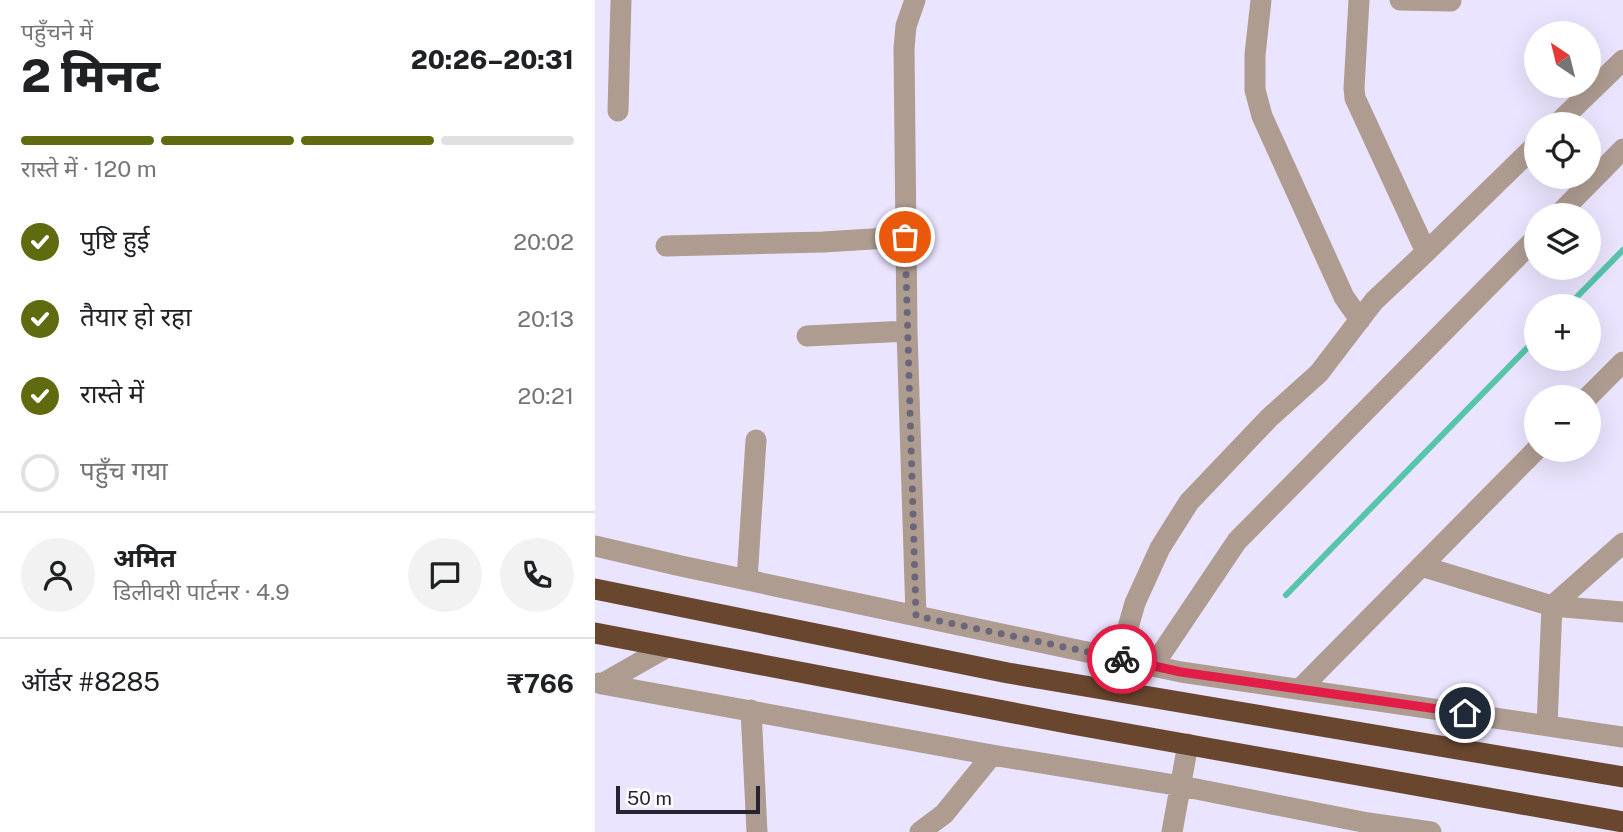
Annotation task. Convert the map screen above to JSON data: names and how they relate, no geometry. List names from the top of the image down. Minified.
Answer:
{"scale_bar":"50 m","north":"top left","page":{"heading":["2 मिनट","पहुँचने में","20:26–20:31"],"panel":["अमित","डिलीवरी पार्टनर · 4.9","ऑर्डर #8285","₹766"],"map_buttons":["+","−"],"bar":"रास्ते में · 120 m","list":[["पुष्टि हुई","20:02"],["तैयार हो रहा","20:13"],["रास्ते में","20:21"],"पहुँच गया"],"scale":"50 m"}}
